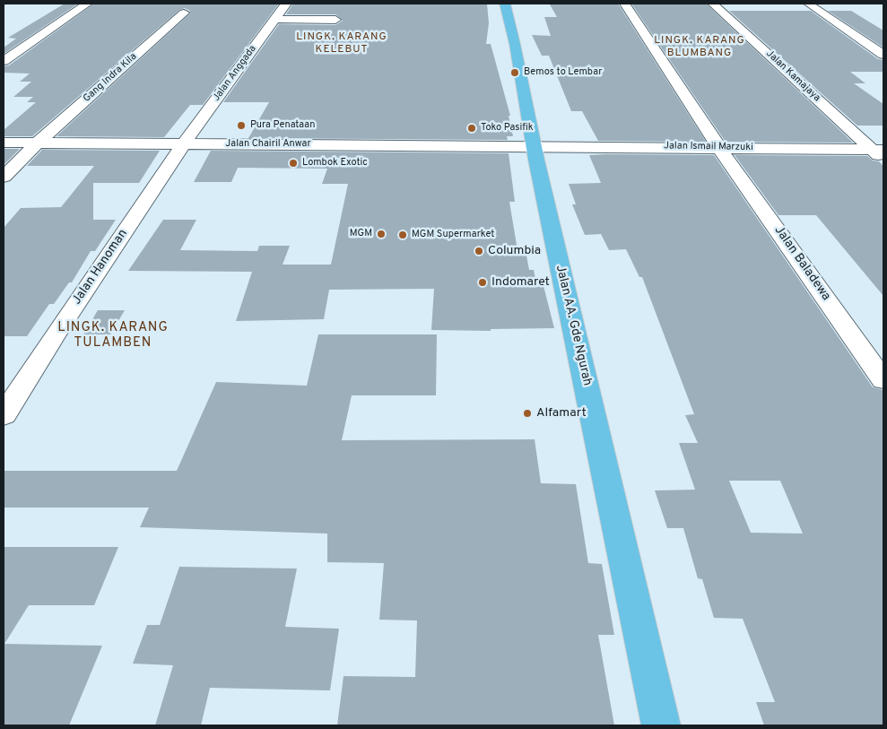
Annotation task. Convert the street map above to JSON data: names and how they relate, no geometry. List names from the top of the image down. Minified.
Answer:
{"streets":{"main road":["Jalan AA. Gde Ngurah"],"street":["Jalan Anggada","Jalan Kamajaya","Gang Indra Kila","Jalan Chairil Anwar","Jalan Ismail Marzuki","Jalan Baladewa","Jalan Hanoman"]},"crossings":[["Jalan Anggada","Jalan Chairil Anwar"],["Jalan Anggada","Jalan Hanoman"],["Jalan Kamajaya","Jalan Ismail Marzuki"],["Gang Indra Kila","Jalan Chairil Anwar"],["Jalan Chairil Anwar","Jalan Ismail Marzuki"],["Jalan Chairil Anwar","Jalan Hanoman"],["Jalan Chairil Anwar","Jalan AA. Gde Ngurah"],["Jalan Ismail Marzuki","Jalan Baladewa"],["Jalan Ismail Marzuki","Jalan AA. Gde Ngurah"]],"districts":["LINGK. KARANG KELEBUT","LINGK. KARANG BLUMBANG","LINGK. KARANG TULAMBEN"],"places":["Bemos to Lembar","Pura Penataan","Toko Pasifik","Lombok Exotic","MGM","MGM Supermarket","Columbia","Indomaret","Alfamart"]}
